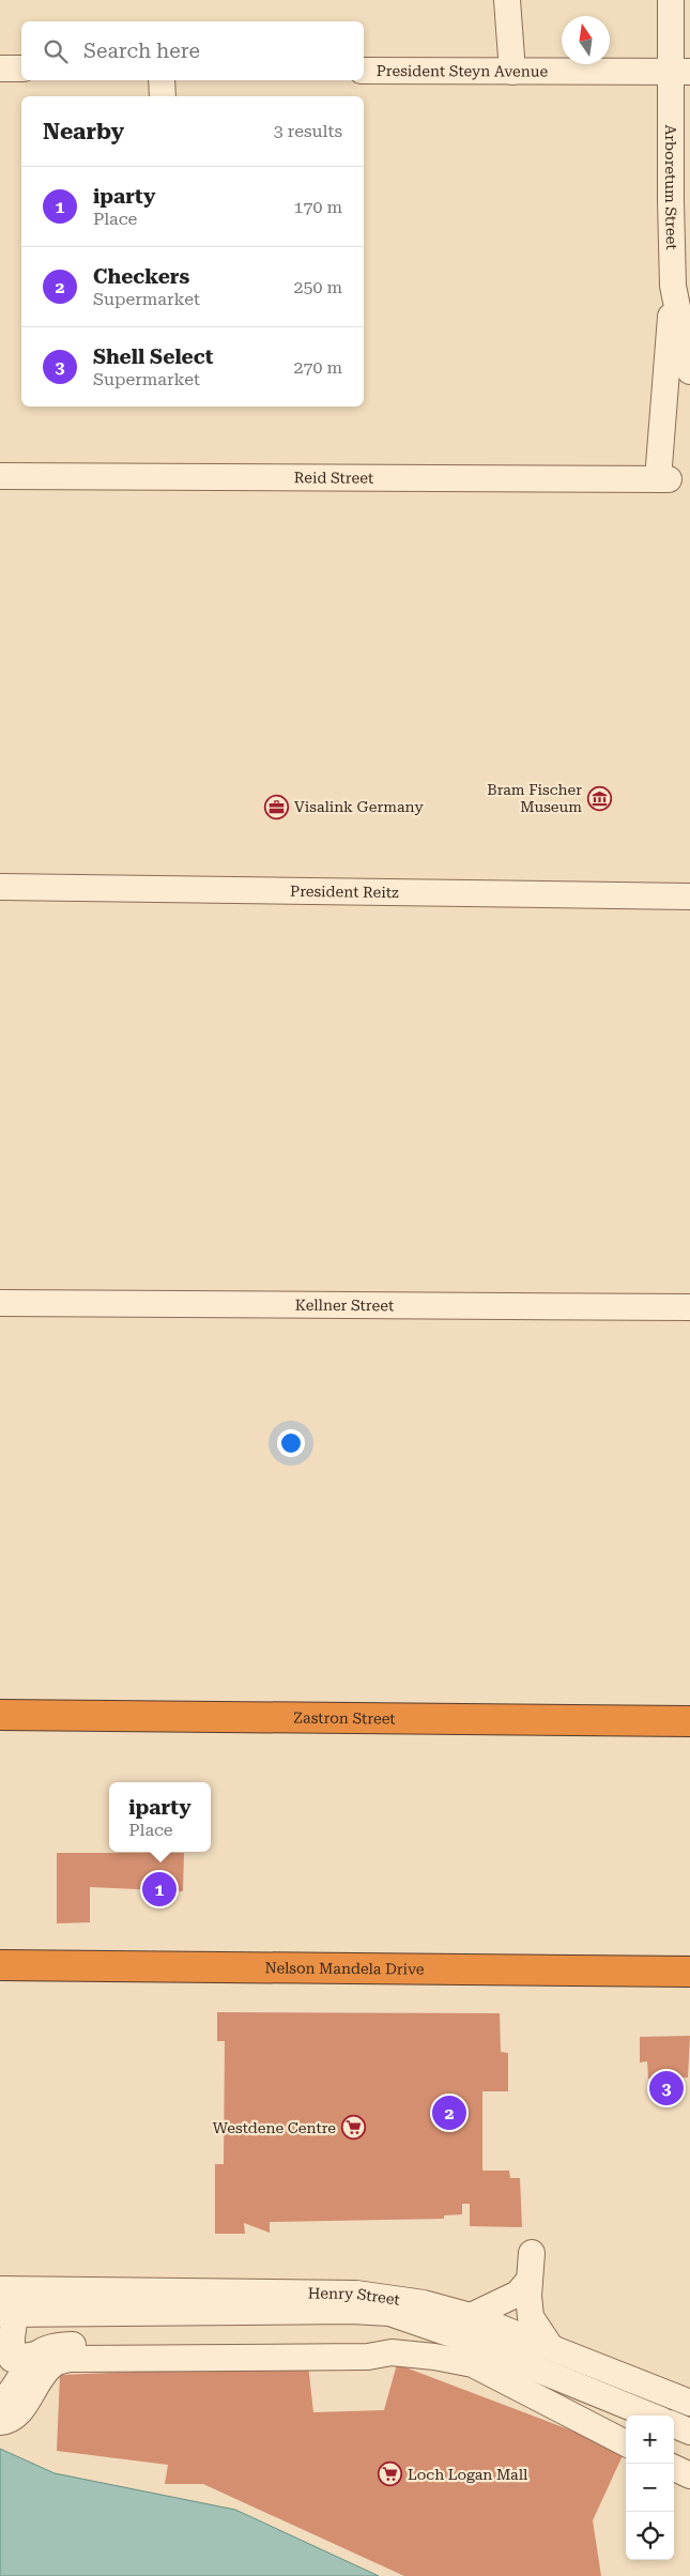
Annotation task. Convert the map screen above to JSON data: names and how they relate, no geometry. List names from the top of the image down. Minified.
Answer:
{"streets":{"highway":["Zastron Street","Nelson Mandela Drive"],"street":["President Steyn Avenue","Arboretum Street","Reid Street","President Reitz","Kellner Street","Henry Street"]},"crossings":[["President Steyn Avenue","Arboretum Street"],["Arboretum Street","Reid Street"]],"places":{"museum":["Bram Fischer Museum"],"office":["Visalink Germany"],"supermarket":["Westdene Centre","Loch Logan Mall"]},"north":"top","page":{"search":"Search here","heading":["Nearby","3 results"],"list":[{"mark":"1","name":"iparty","note":"Place","value":"170 m"},{"mark":"2","name":"Checkers","note":"Supermarket","value":"250 m"},{"mark":"3","name":"Shell Select","note":"Supermarket","value":"270 m"}],"popup":["iparty","Place"],"pins":["1","3","2"],"map_buttons":["+","−"]}}
